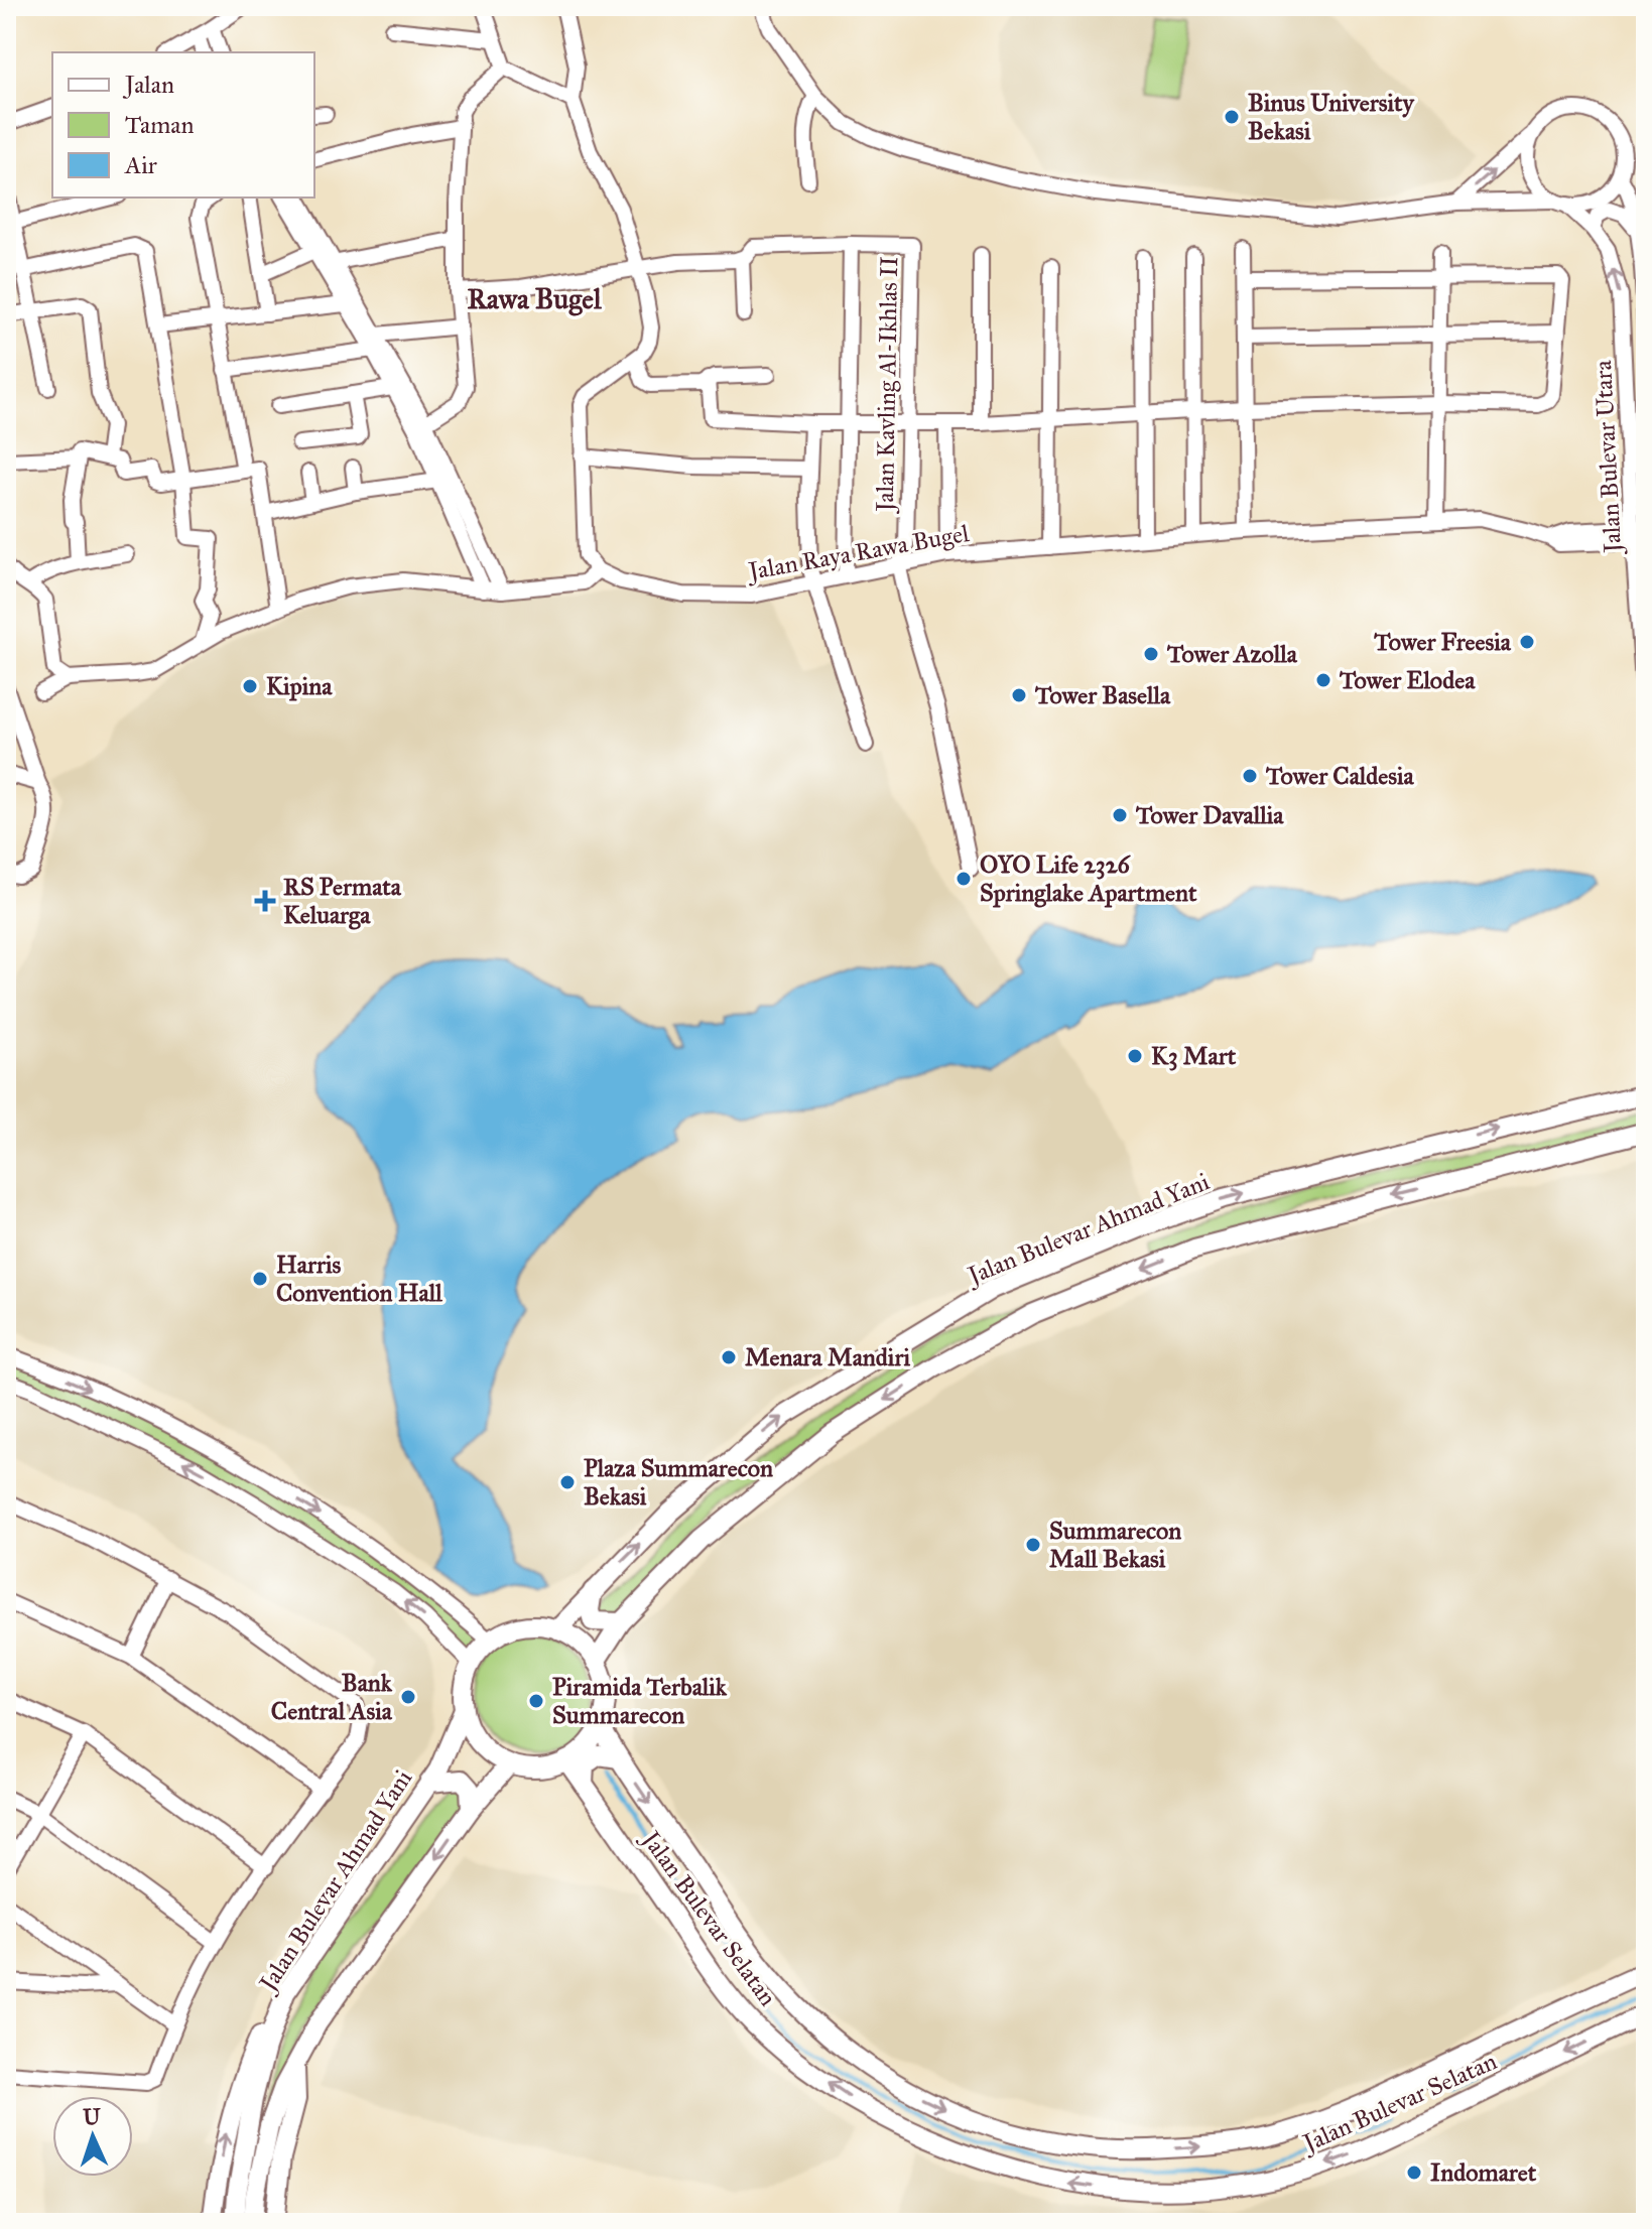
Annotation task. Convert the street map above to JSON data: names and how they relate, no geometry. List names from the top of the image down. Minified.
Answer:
{"streets":{"main road":["Jalan Bulevar Ahmad Yani","Jalan Bulevar Selatan"],"street":["Jalan Kavling Al-Ikhlas II","Jalan Bulevar Utara","Jalan Raya Rawa Bugel"]},"crossings":[["Jalan Kavling Al-Ikhlas II","Jalan Raya Rawa Bugel"],["Jalan Bulevar Utara","Jalan Raya Rawa Bugel"],["Jalan Bulevar Ahmad Yani","Jalan Bulevar Selatan"]],"districts":["Rawa Bugel"],"places":{"other":["Binus University Bekasi","Tower Freesia","Tower Azolla","Tower Elodea","Kipina","Tower Basella","Tower Caldesia","Tower Davallia","OYO Life 2326 Springlake Apartment","K3 Mart","Harris Convention Hall","Menara Mandiri","Plaza Summarecon Bekasi","Summarecon Mall Bekasi","Bank Central Asia","Piramida Terbalik Summarecon","Indomaret"],"health":["RS Permata Keluarga"]},"legend":["Jalan","Taman","Air"],"north":"top"}
